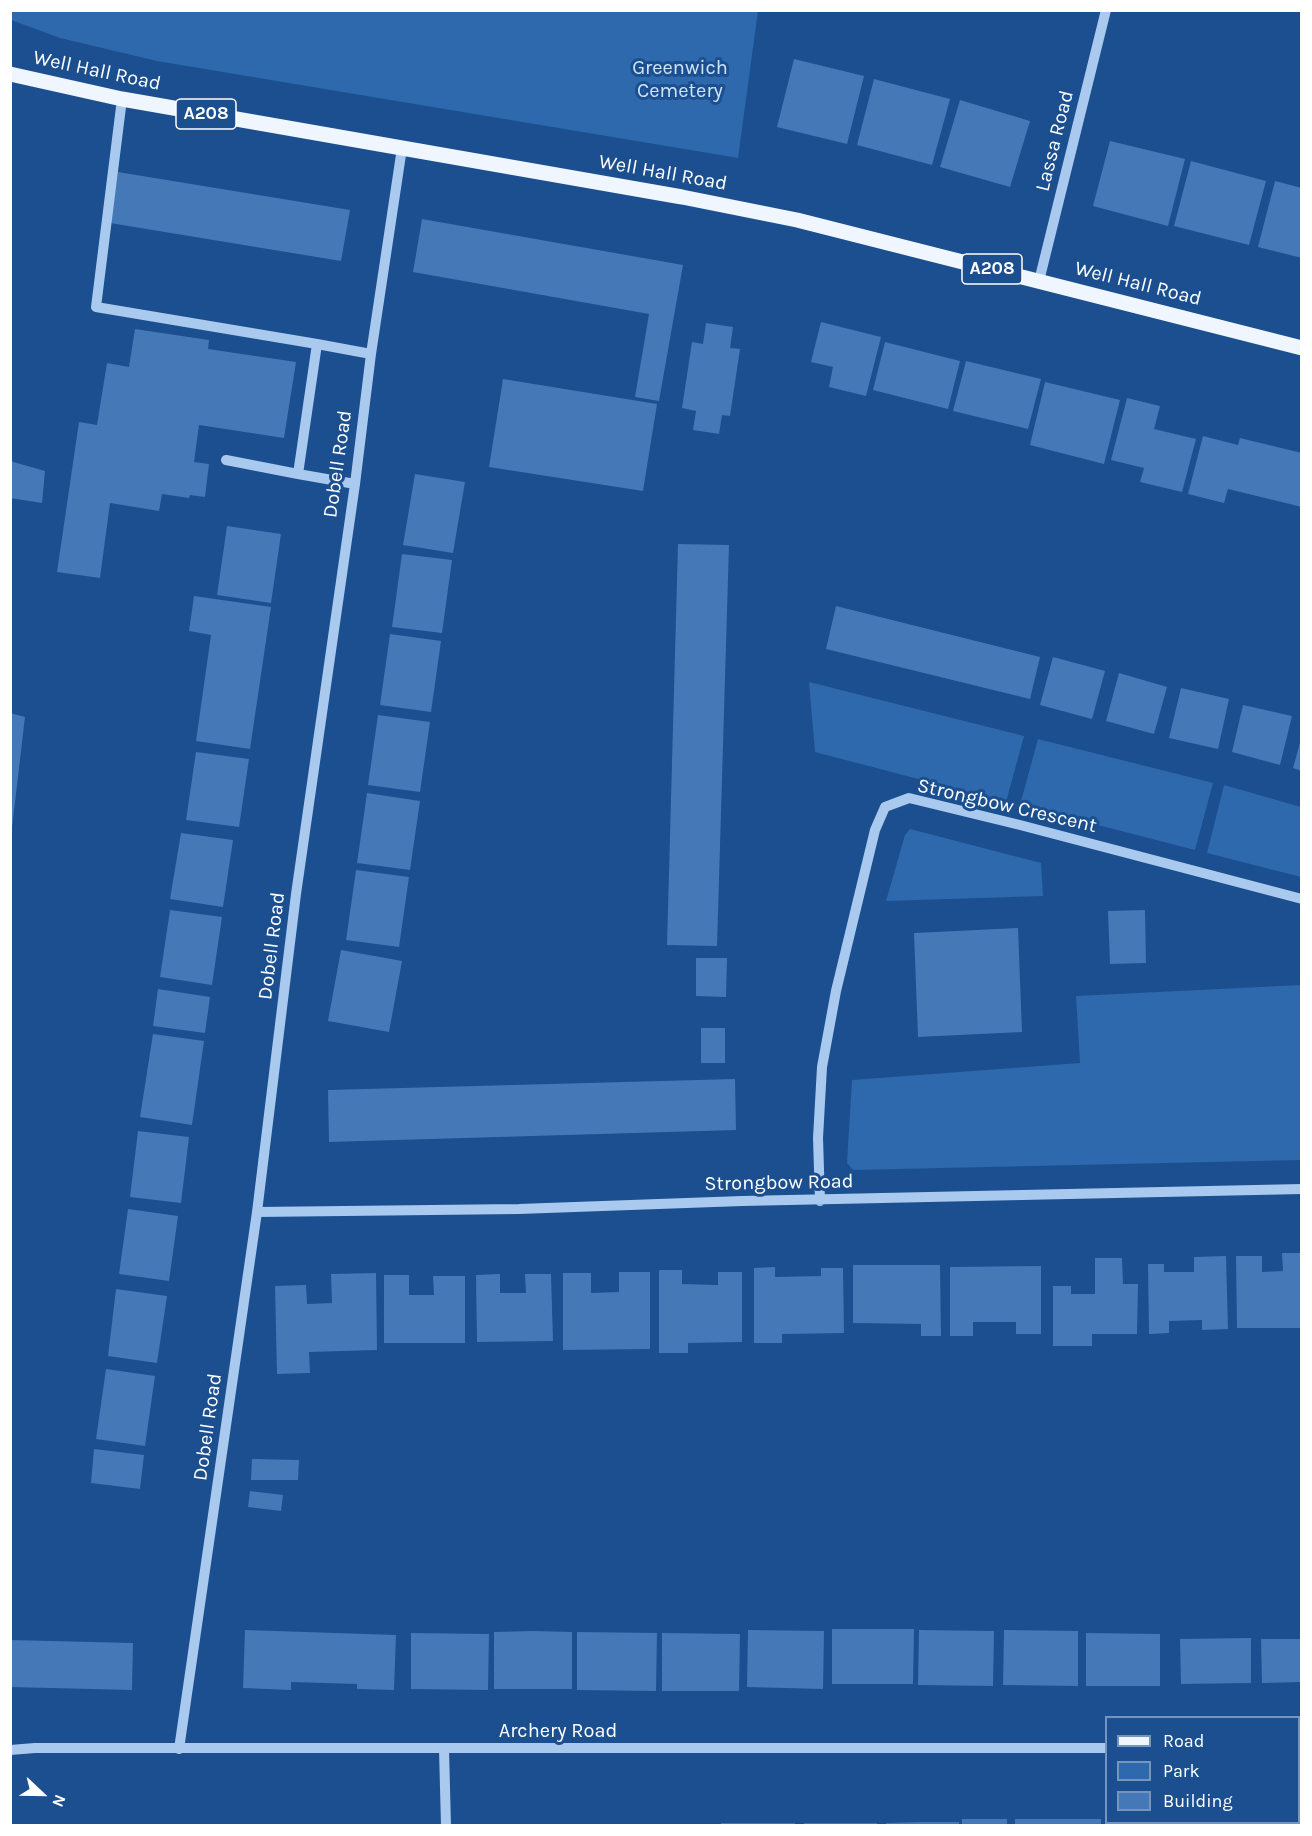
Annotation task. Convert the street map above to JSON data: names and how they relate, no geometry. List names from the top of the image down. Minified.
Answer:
{"streets":{"main road":["Well Hall Road","A208"],"street":["Lassa Road","Dobell Road","Strongbow Crescent","Strongbow Road","Archery Road"]},"crossings":[["Well Hall Road","Lassa Road"],["Well Hall Road","Dobell Road"],["Dobell Road","Strongbow Road"],["Dobell Road","Archery Road"],["Strongbow Crescent","Strongbow Road"]],"parks":["Greenwich Cemetery"],"legend":["Road","Park","Building"],"north":"right"}
